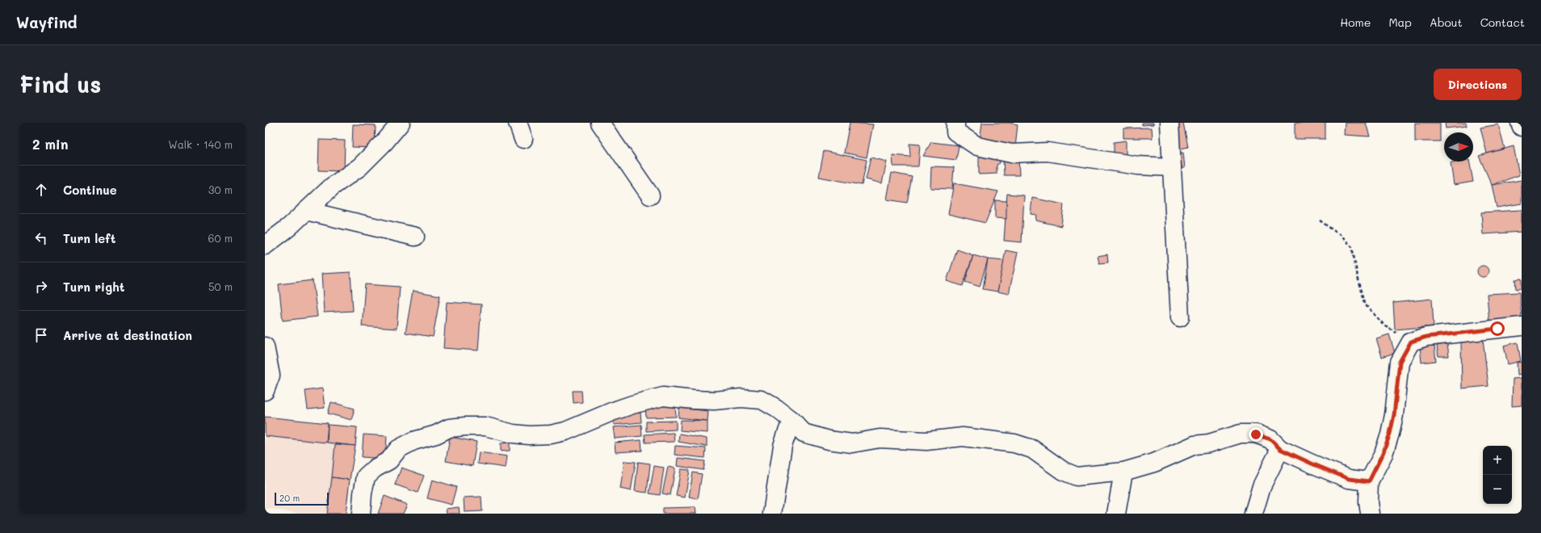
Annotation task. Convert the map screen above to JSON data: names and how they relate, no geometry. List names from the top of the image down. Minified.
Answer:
{"scale_bar":"20 m","north":"right","page":{"header":"Wayfind","nav":["Home","Map","About","Contact"],"buttons":"Directions","title":"Find us","heading":["2 min","Walk · 140 m"],"list":[["Continue","30 m"],["Turn left","60 m"],["Turn right","50 m"],"Arrive at destination"],"map_buttons":["+","−"],"scale":"20 m"}}
